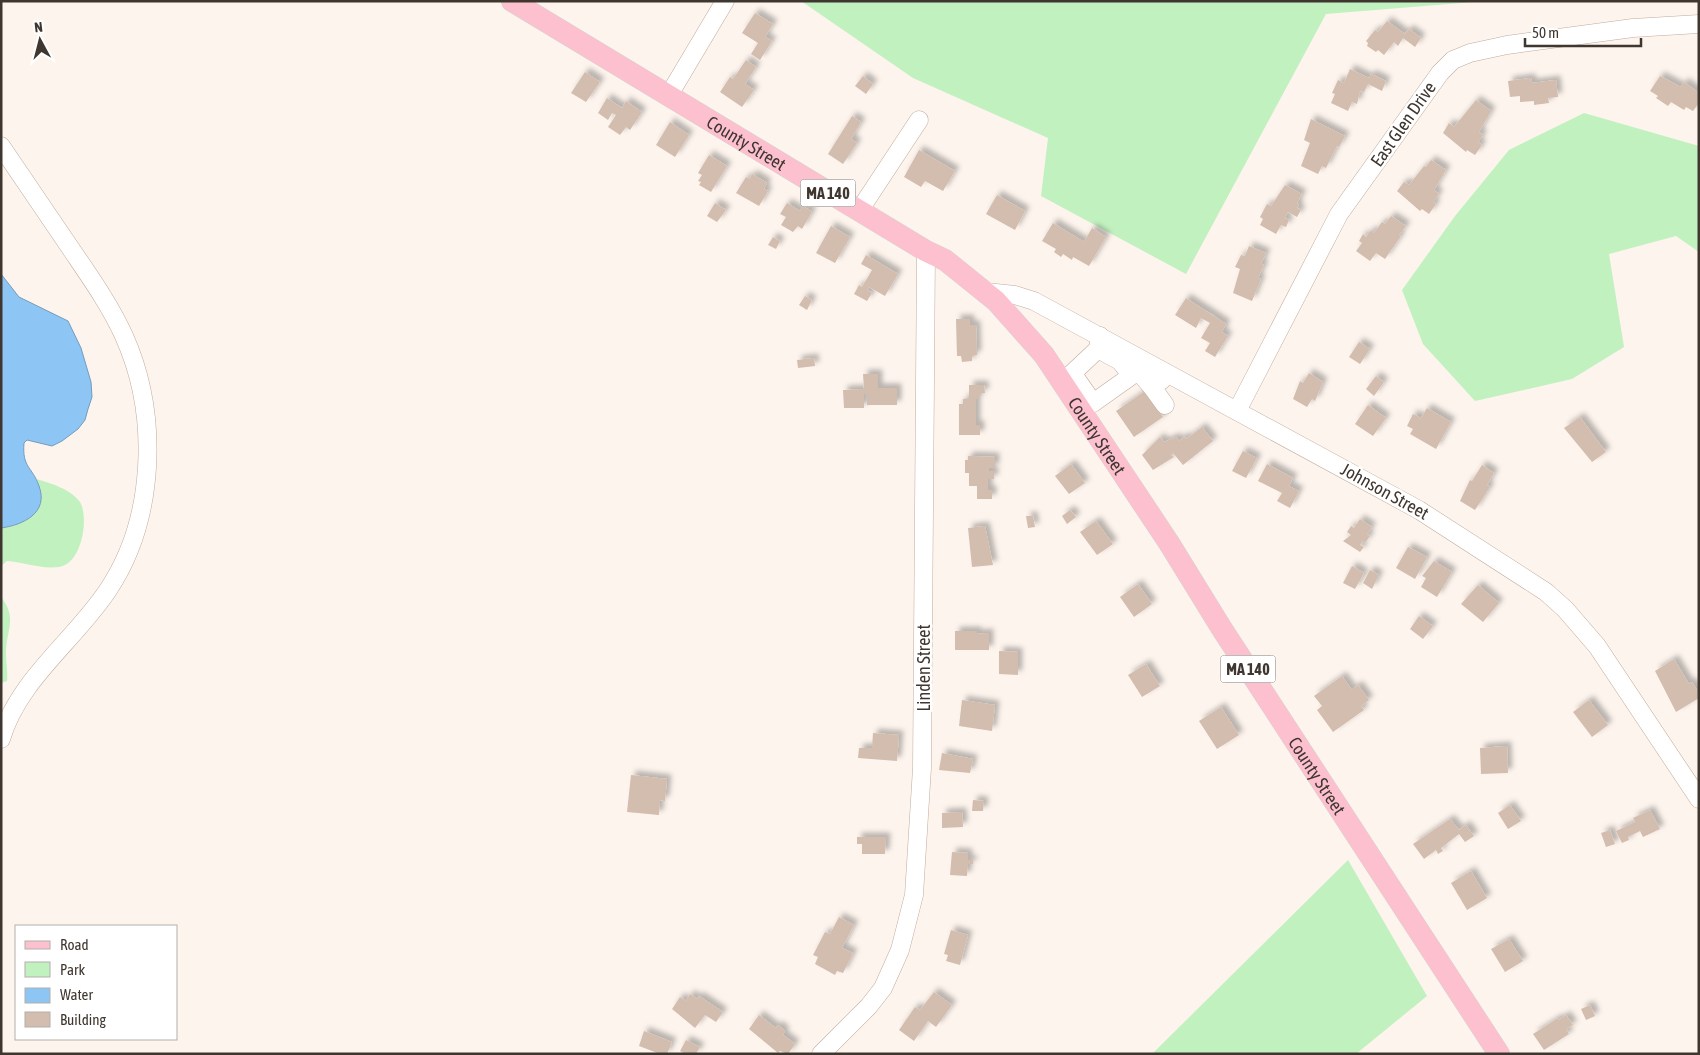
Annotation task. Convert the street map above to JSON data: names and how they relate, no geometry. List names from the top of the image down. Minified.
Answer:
{"streets":{"main road":["County Street","MA 140"],"street":["East Glen Drive","Johnson Street","Linden Street"]},"crossings":[["East Glen Drive","Johnson Street"],["County Street","Johnson Street"],["County Street","Linden Street"]],"legend":["Road","Park","Water","Building"],"scale_bar":"50 m","north":"top"}
